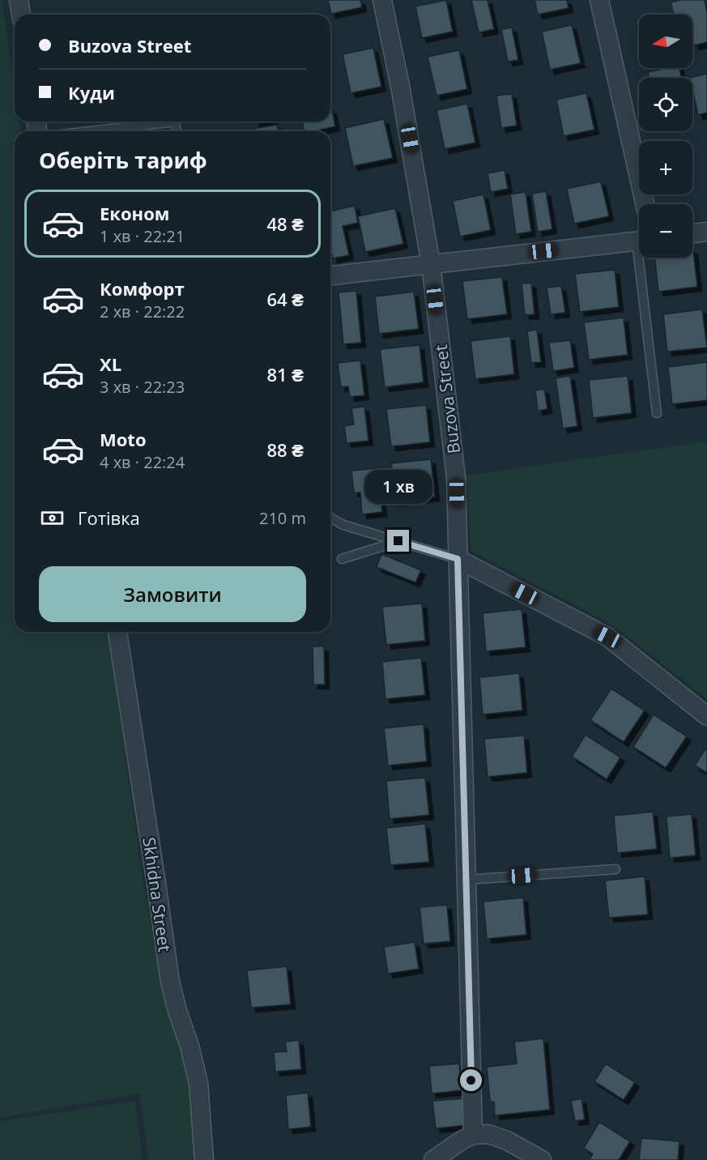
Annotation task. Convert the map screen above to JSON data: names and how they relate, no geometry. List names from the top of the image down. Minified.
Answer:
{"streets":{"street":["Buzova Street","Skhidna Street"]},"north":"left","page":{"map_buttons":["+","−"],"banner":["Buzova Street","Куди"],"heading":"Оберіть тариф","list":[{"name":"Економ","note":"1 хв · 22:21","value":"48 ₴"},{"name":"Комфорт","note":"2 хв · 22:22","value":"64 ₴"},{"name":"XL","note":"3 хв · 22:23","value":"81 ₴"},{"name":"Moto","note":"4 хв · 22:24","value":"88 ₴"}],"bubble":"1 хв","pay":["Готівка","210 m"],"buttons":"Замовити"}}
